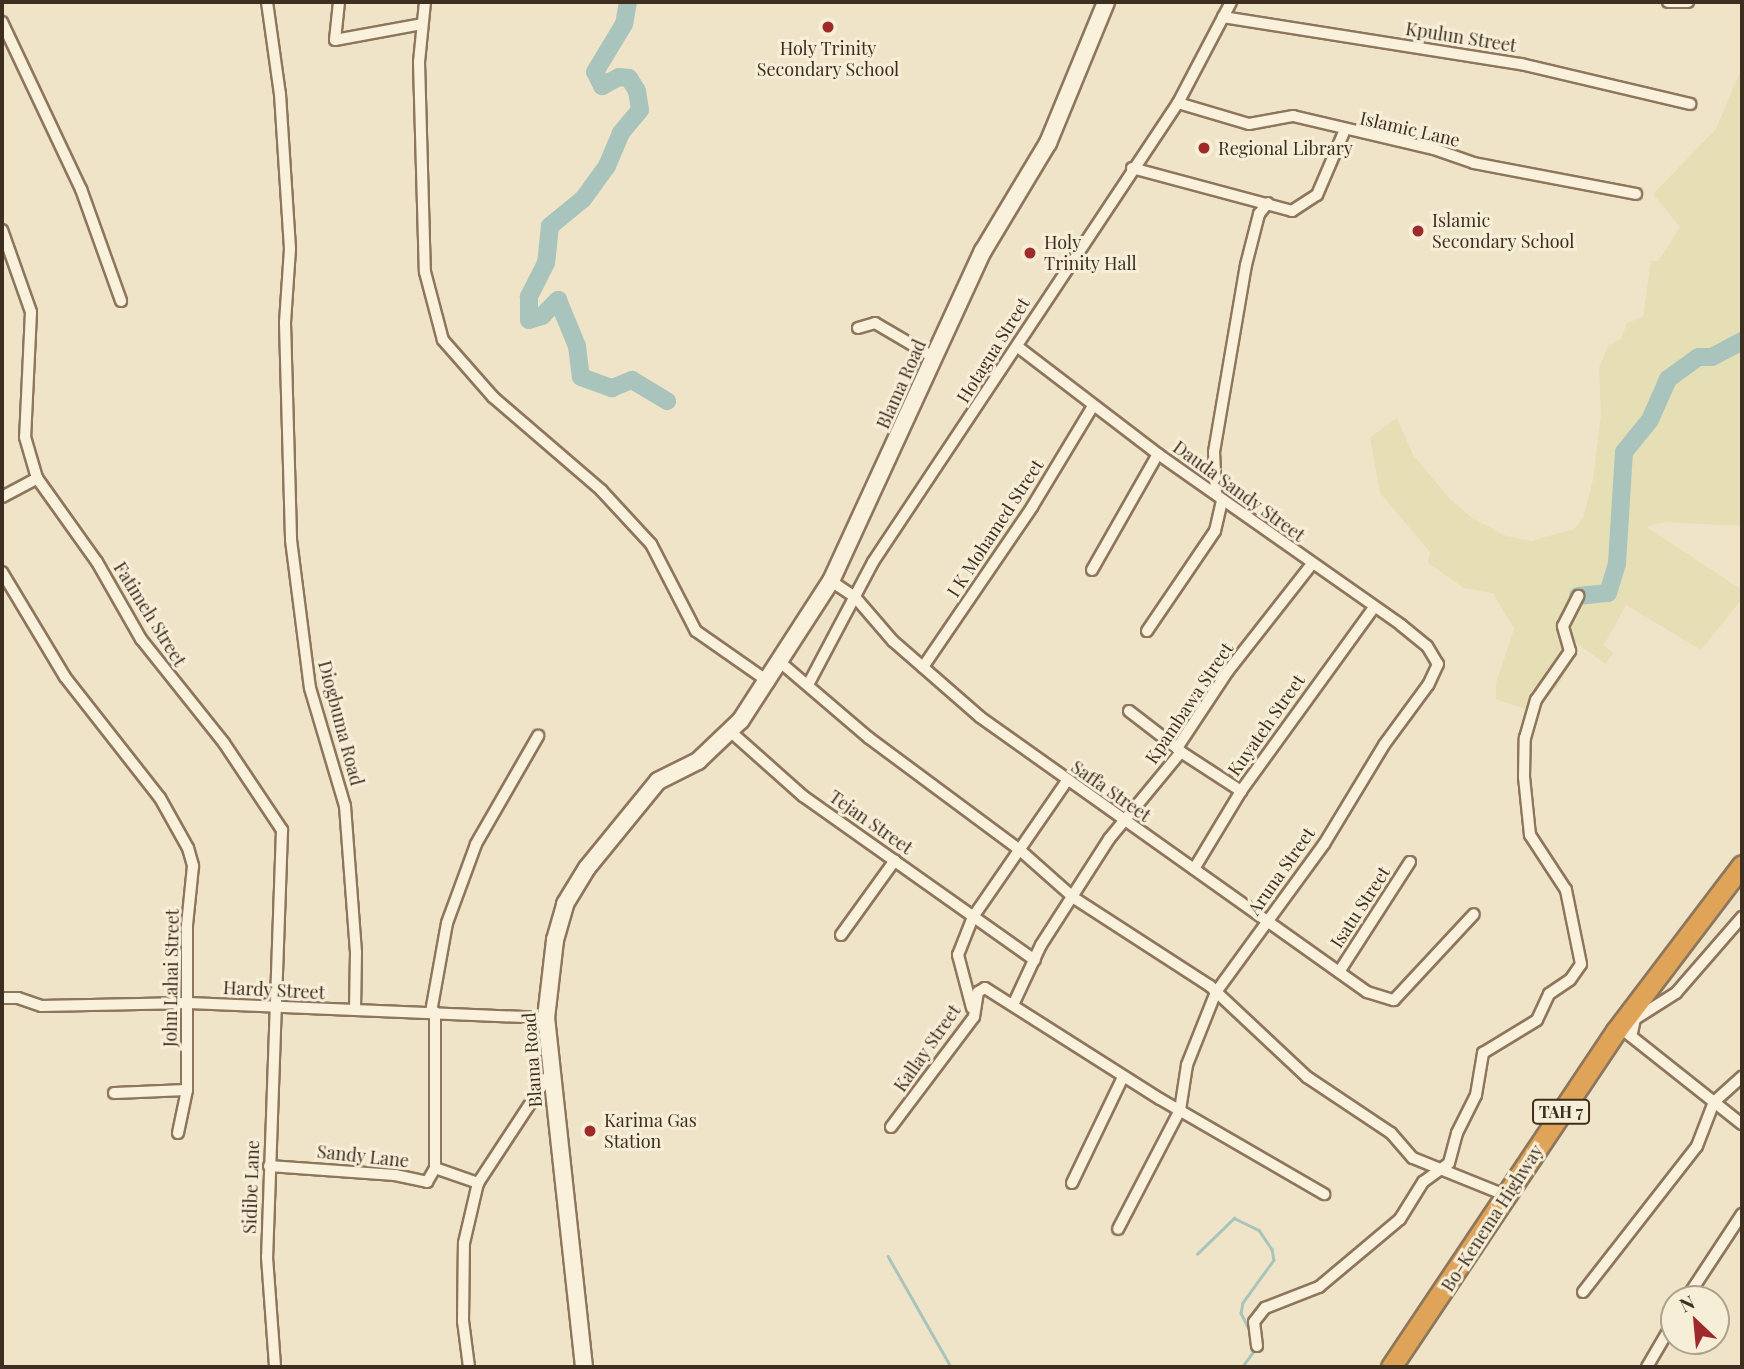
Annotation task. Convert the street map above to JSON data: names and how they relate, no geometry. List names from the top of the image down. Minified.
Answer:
{"streets":{"highway":["TAH 7","Bo-Kenema Highway"],"street":["Kpulun Street","Islamic Lane","Hotagua Street","Blama Road","Dauda Sandy Street","I K Mohamed Street","Fatimeh Street","Kpambawa Street","Diogbuma Road","Kuyateh Street","Saffa Street","Tejan Street","Aruna Street","Isatu Street","John Lahai Street","Hardy Street","Kallay Street","Sandy Lane","Sidibe Lane"]},"crossings":[["Kpulun Street","Hotagua Street"],["Islamic Lane","Hotagua Street"],["Hotagua Street","Dauda Sandy Street"],["Hotagua Street","Saffa Street"],["Blama Road","Saffa Street"],["Blama Road","Tejan Street"],["Blama Road","Hardy Street"],["Dauda Sandy Street","I K Mohamed Street"],["Dauda Sandy Street","Kpambawa Street"],["Dauda Sandy Street","Kuyateh Street"],["Dauda Sandy Street","Aruna Street"],["I K Mohamed Street","Saffa Street"],["Fatimeh Street","Hardy Street"],["Fatimeh Street","Sidibe Lane"],["Kpambawa Street","Saffa Street"],["Kpambawa Street","Tejan Street"],["Kpambawa Street","Kallay Street"],["Diogbuma Road","Hardy Street"],["Kuyateh Street","Saffa Street"],["Saffa Street","Aruna Street"],["Saffa Street","Isatu Street"],["John Lahai Street","Hardy Street"],["Hardy Street","Sidibe Lane"],["Sandy Lane","Sidibe Lane"]],"places":["Holy Trinity Secondary School","Regional Library","Islamic Secondary School","Holy Trinity Hall","Karima Gas Station"],"north":"top left"}
